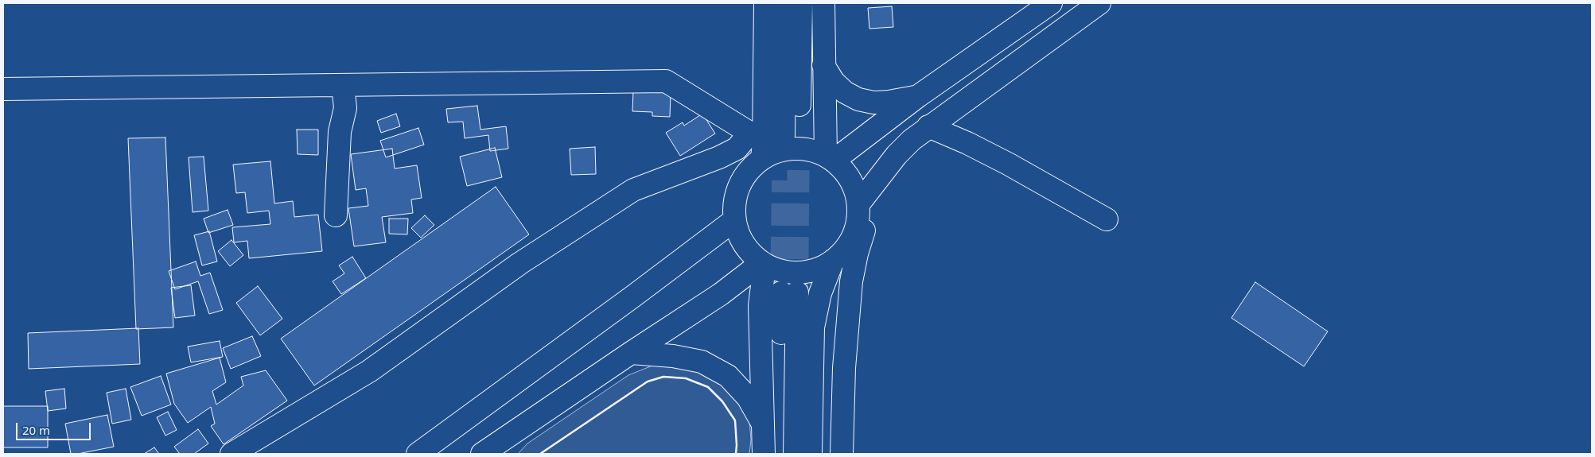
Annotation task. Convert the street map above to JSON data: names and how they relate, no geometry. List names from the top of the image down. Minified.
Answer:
{"scale_bar":"20 m"}
